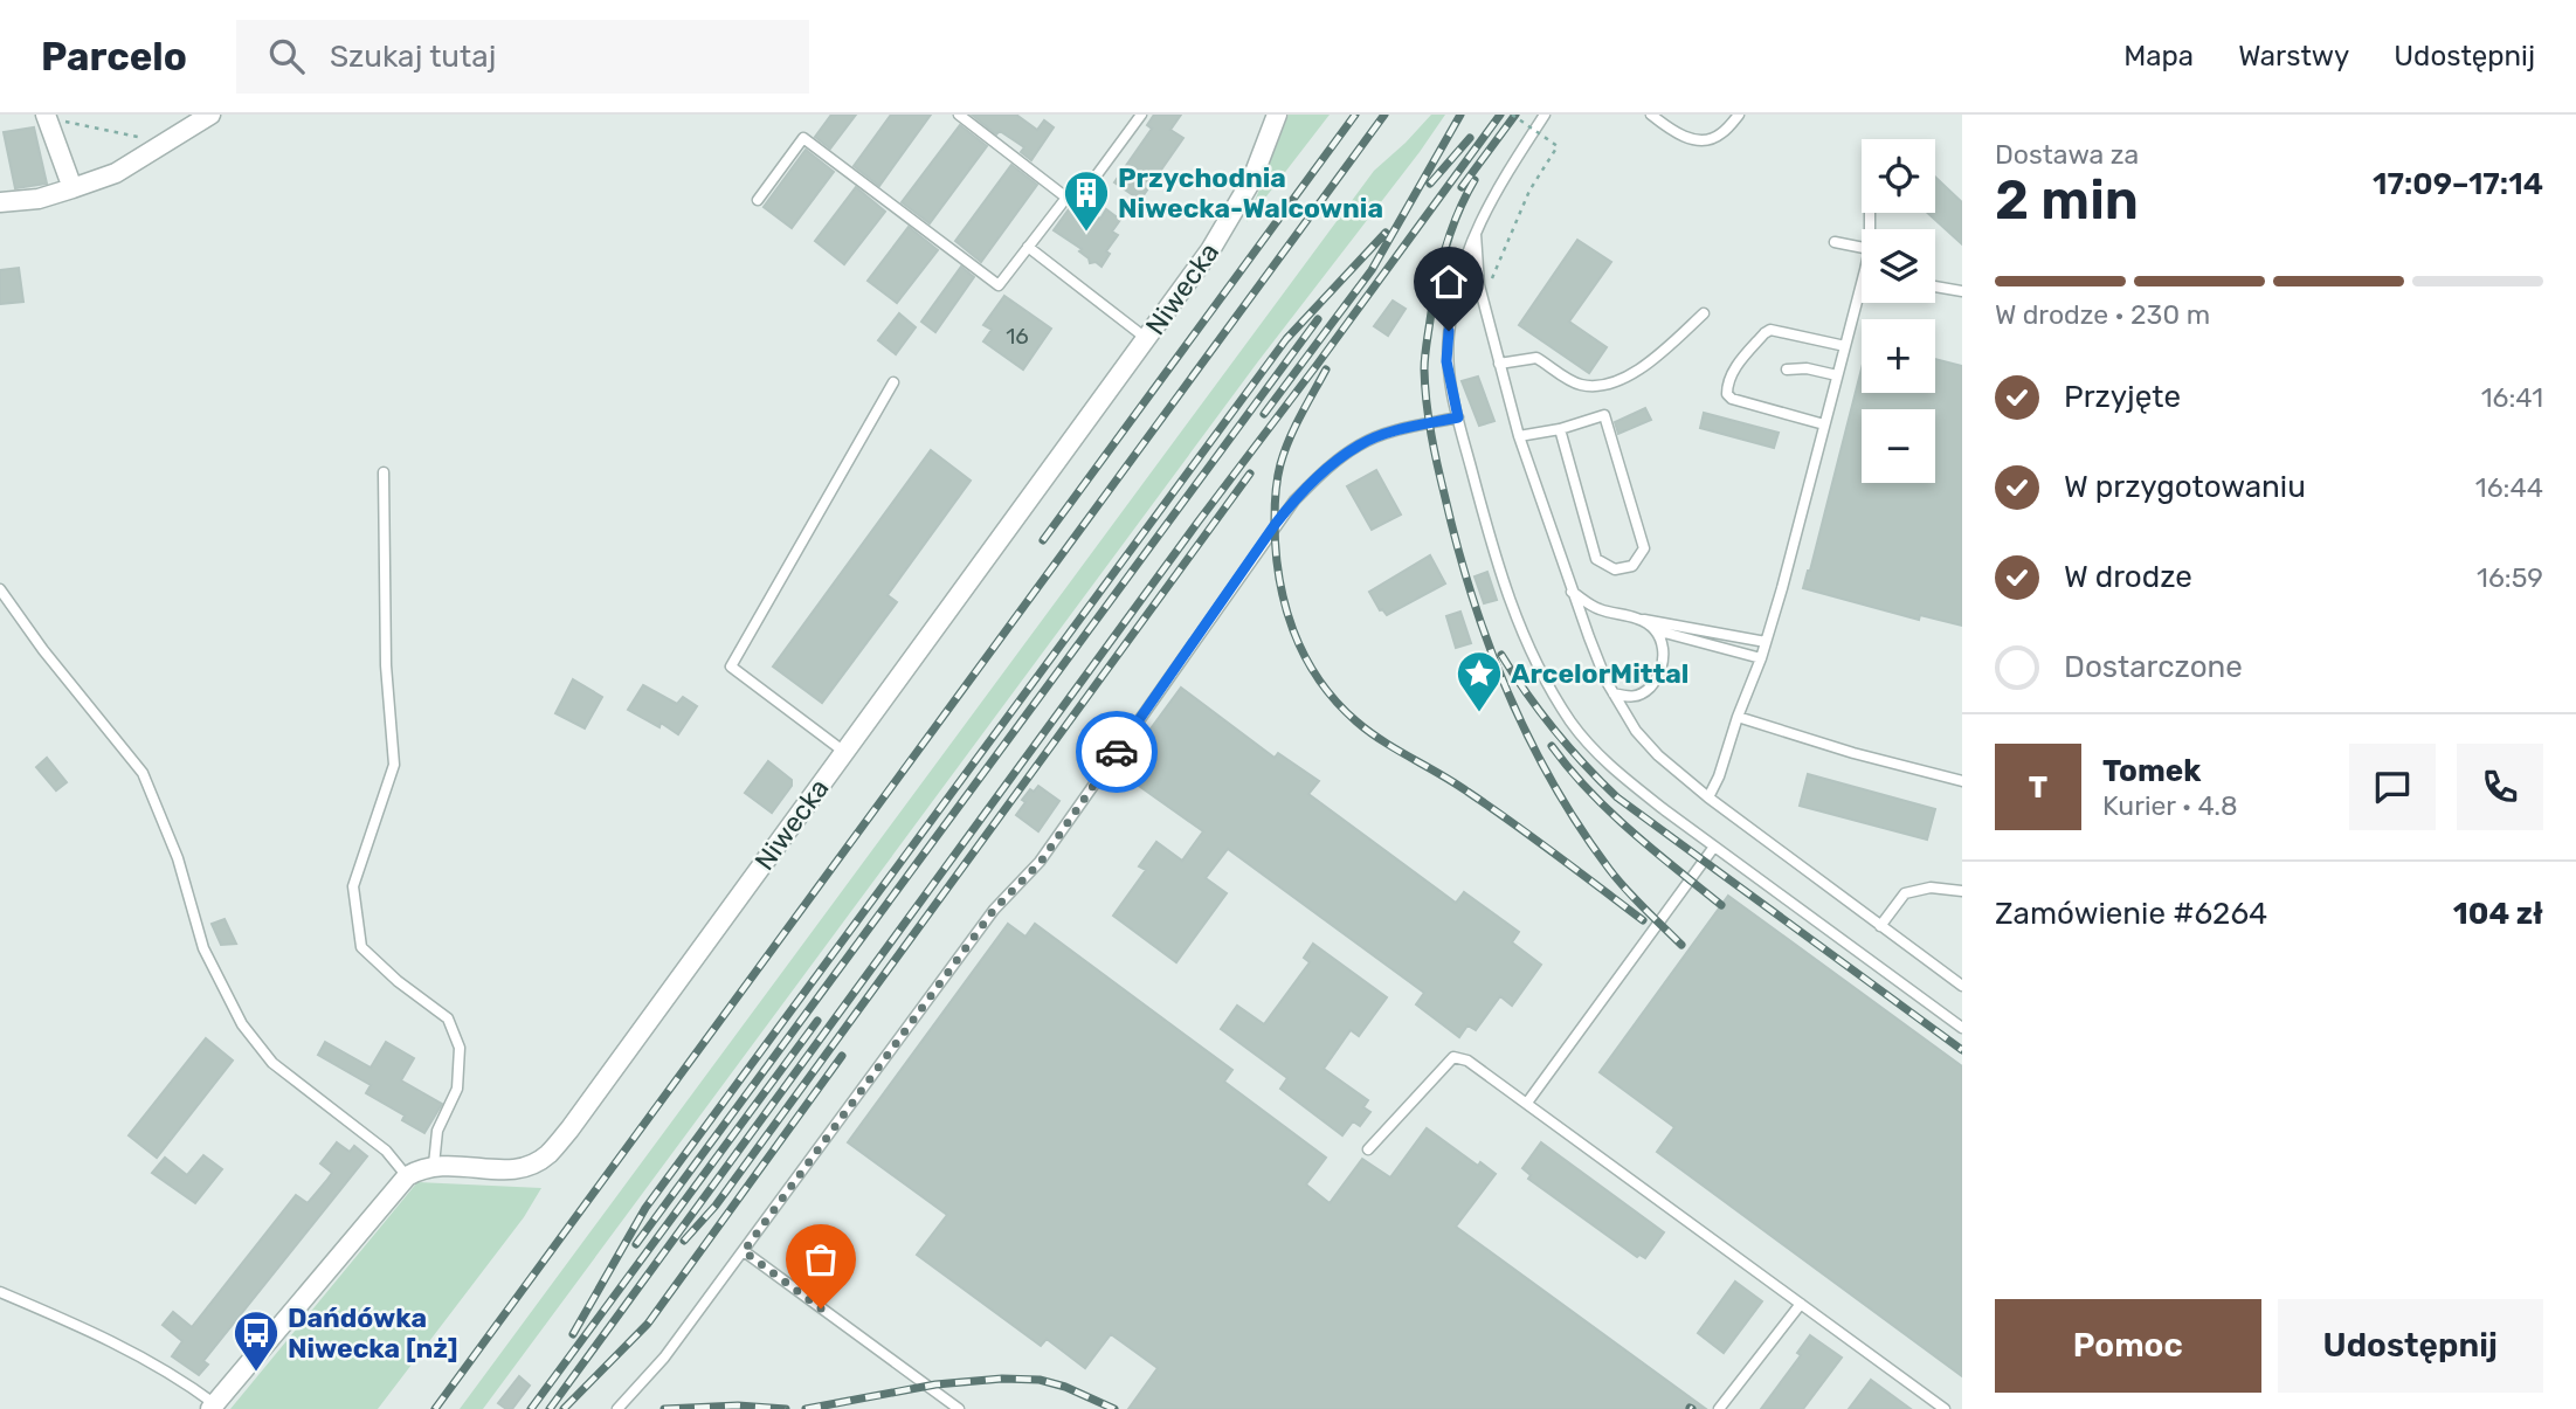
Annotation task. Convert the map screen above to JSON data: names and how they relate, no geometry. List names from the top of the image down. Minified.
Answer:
{"streets":{"street":["Niwecka"]},"places":{"building":["Przychodnia Niwecka-Walcownia"],"place":["ArcelorMittal"],"bus stop":["Dańdówka Niwecka [nż]"]},"house_numbers":["16"],"page":{"header":"Parcelo","search":"Szukaj tutaj","nav":["Mapa","Warstwy","Udostępnij"],"heading":["2 min","Dostawa za","17:09–17:14"],"panel":["Tomek","Kurier · 4.8","Zamówienie #6264","104 zł"],"map_buttons":["+","−"],"bar":"W drodze · 230 m","list":[["Przyjęte","16:41"],["W przygotowaniu","16:44"],["W drodze","16:59"],"Dostarczone"],"round":"T","buttons":["Pomoc","Udostępnij"]}}
